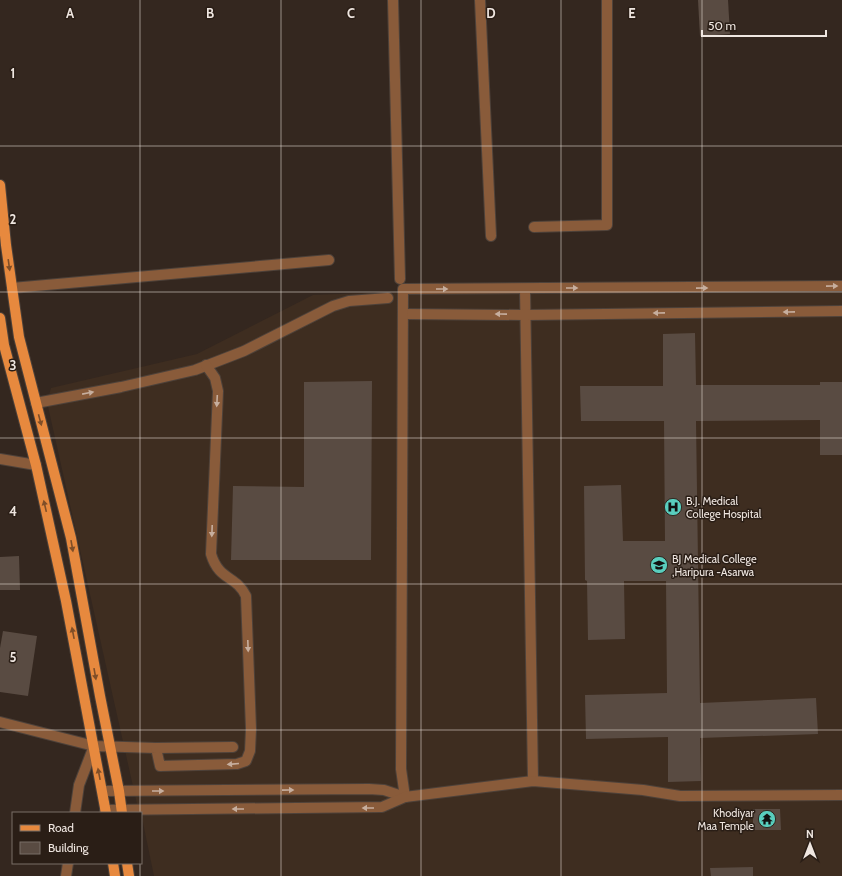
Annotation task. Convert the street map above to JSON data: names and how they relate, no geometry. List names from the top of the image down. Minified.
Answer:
{"places":{"hospital":["B.J. Medical College Hospital"],"school or university":["BJ Medical College ,Haripura -Asarwa"],"temple":["Khodiyar Maa Temple"]},"legend":["Road","Building"],"scale_bar":"50 m","north":"top","grid":{"columns":["A","B","C","D","E"],"rows":["1","2","3","4","5"]}}
